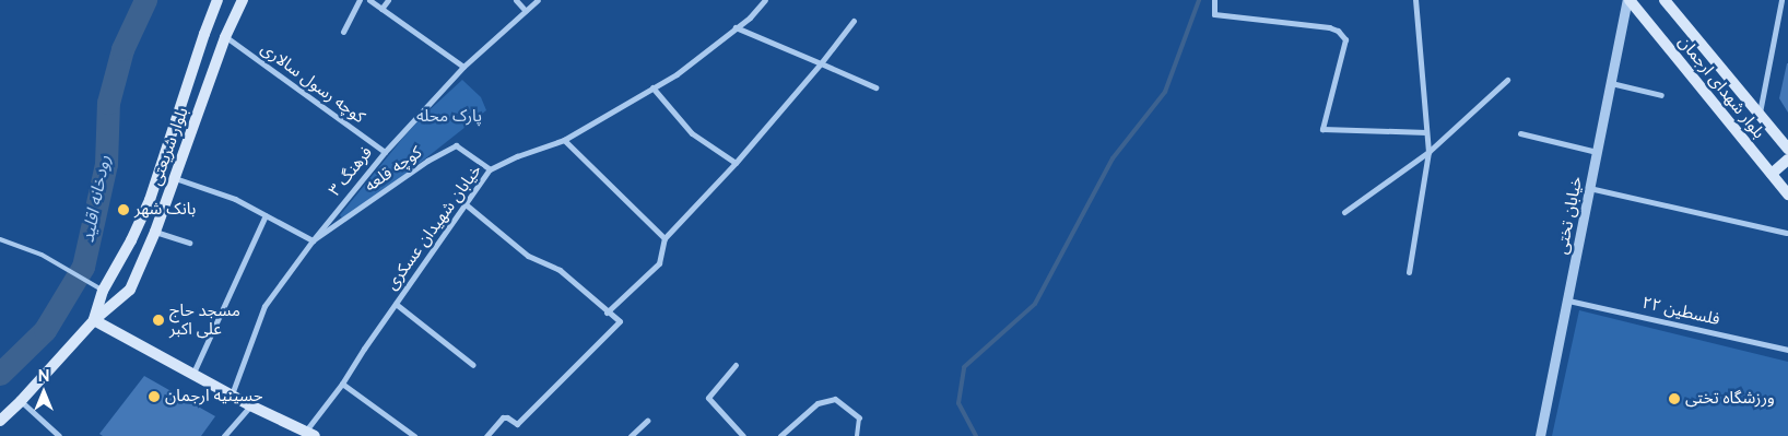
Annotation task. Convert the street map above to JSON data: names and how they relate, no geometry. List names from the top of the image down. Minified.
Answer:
{"streets":{"main road":["بلوار شهدای ارجمان","بلوار شریعتی"],"street":["کوچه رسول سالاری","کوچه قلعه","فرهنگ ۳","خیابان تختی","خیابان شهیدان عسکری","فلسطین ۲۲"]},"crossings":[["کوچه رسول سالاری","بلوار شریعتی"],["کوچه رسول سالاری","فرهنگ ۳"],["بلوار شهدای ارجمان","خیابان تختی"],["کوچه قلعه","فرهنگ ۳"],["کوچه قلعه","خیابان شهیدان عسکری"],["خیابان تختی","فلسطین ۲۲"]],"water":["رودخانه اقلید"],"parks":["پارک محله"],"places":["بانک شهر","مسجد حاج علی اکبر","حسینیه ارجمان","ورزشگاه تختی"],"north":"top"}
